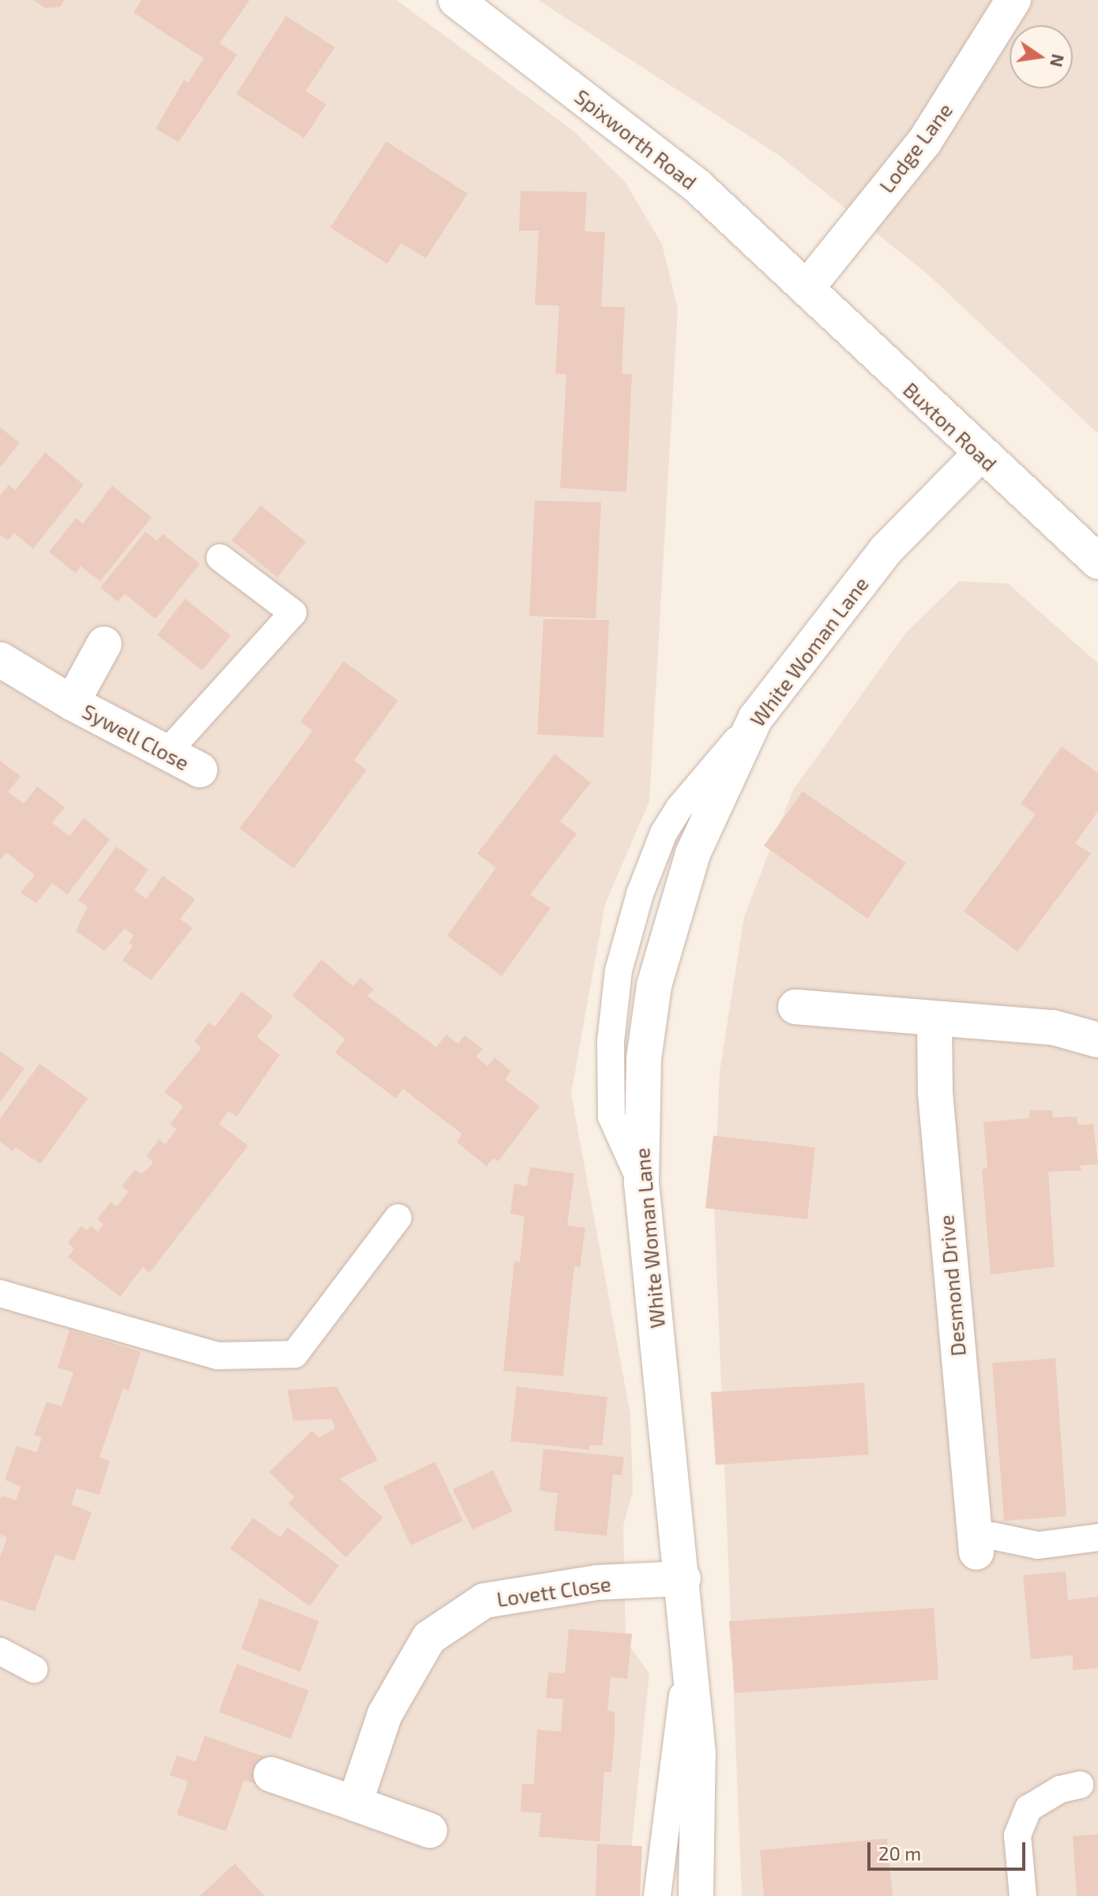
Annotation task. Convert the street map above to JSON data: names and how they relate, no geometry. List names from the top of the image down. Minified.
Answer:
{"streets":{"street":["Spixworth Road","Lodge Lane","Buxton Road","White Woman Lane","Sywell Close","Desmond Drive","Lovett Close"]},"crossings":[["Spixworth Road","Lodge Lane"],["Spixworth Road","Buxton Road"],["Lodge Lane","Buxton Road"],["Buxton Road","White Woman Lane"],["White Woman Lane","Lovett Close"]],"scale_bar":"20 m","north":"right"}
